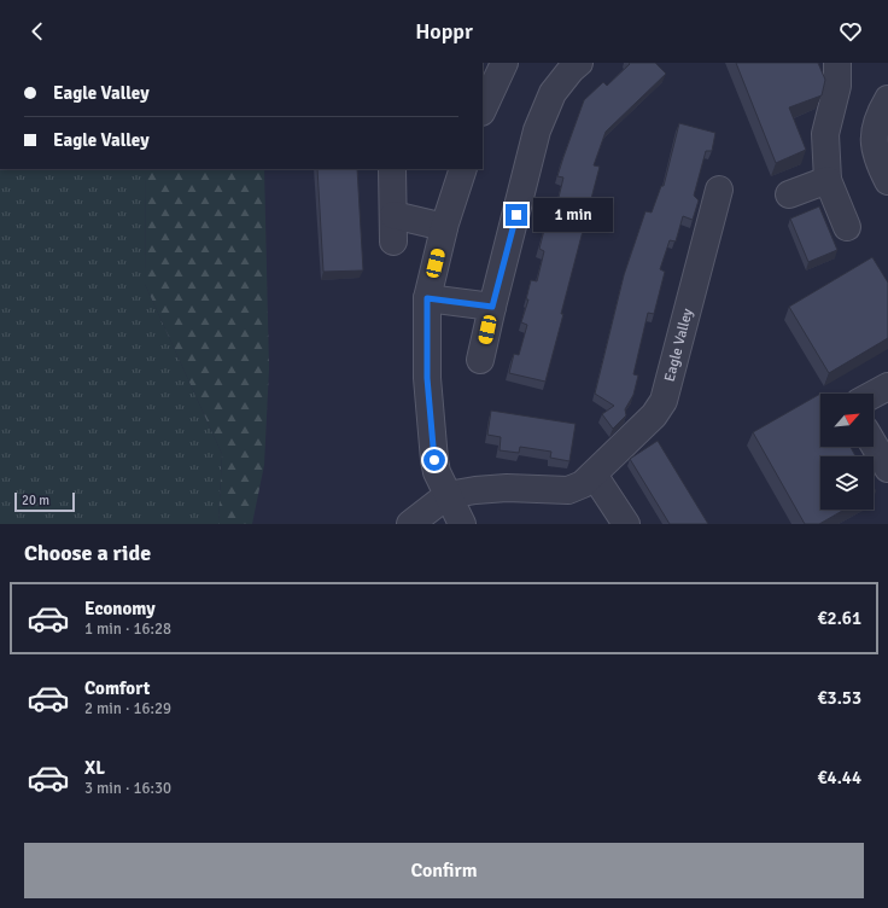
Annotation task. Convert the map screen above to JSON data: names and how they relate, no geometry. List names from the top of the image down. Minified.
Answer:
{"streets":{"street":["Eagle Valley"]},"scale_bar":"20 m","north":"top right","page":{"header":"Hoppr","banner":["Eagle Valley","Eagle Valley"],"bubble":"1 min","scale":"20 m","heading":"Choose a ride","list":[{"name":"Economy","note":"1 min · 16:28","value":"€2.61"},{"name":"Comfort","note":"2 min · 16:29","value":"€3.53"},{"name":"XL","note":"3 min · 16:30","value":"€4.44"}],"buttons":"Confirm"}}
